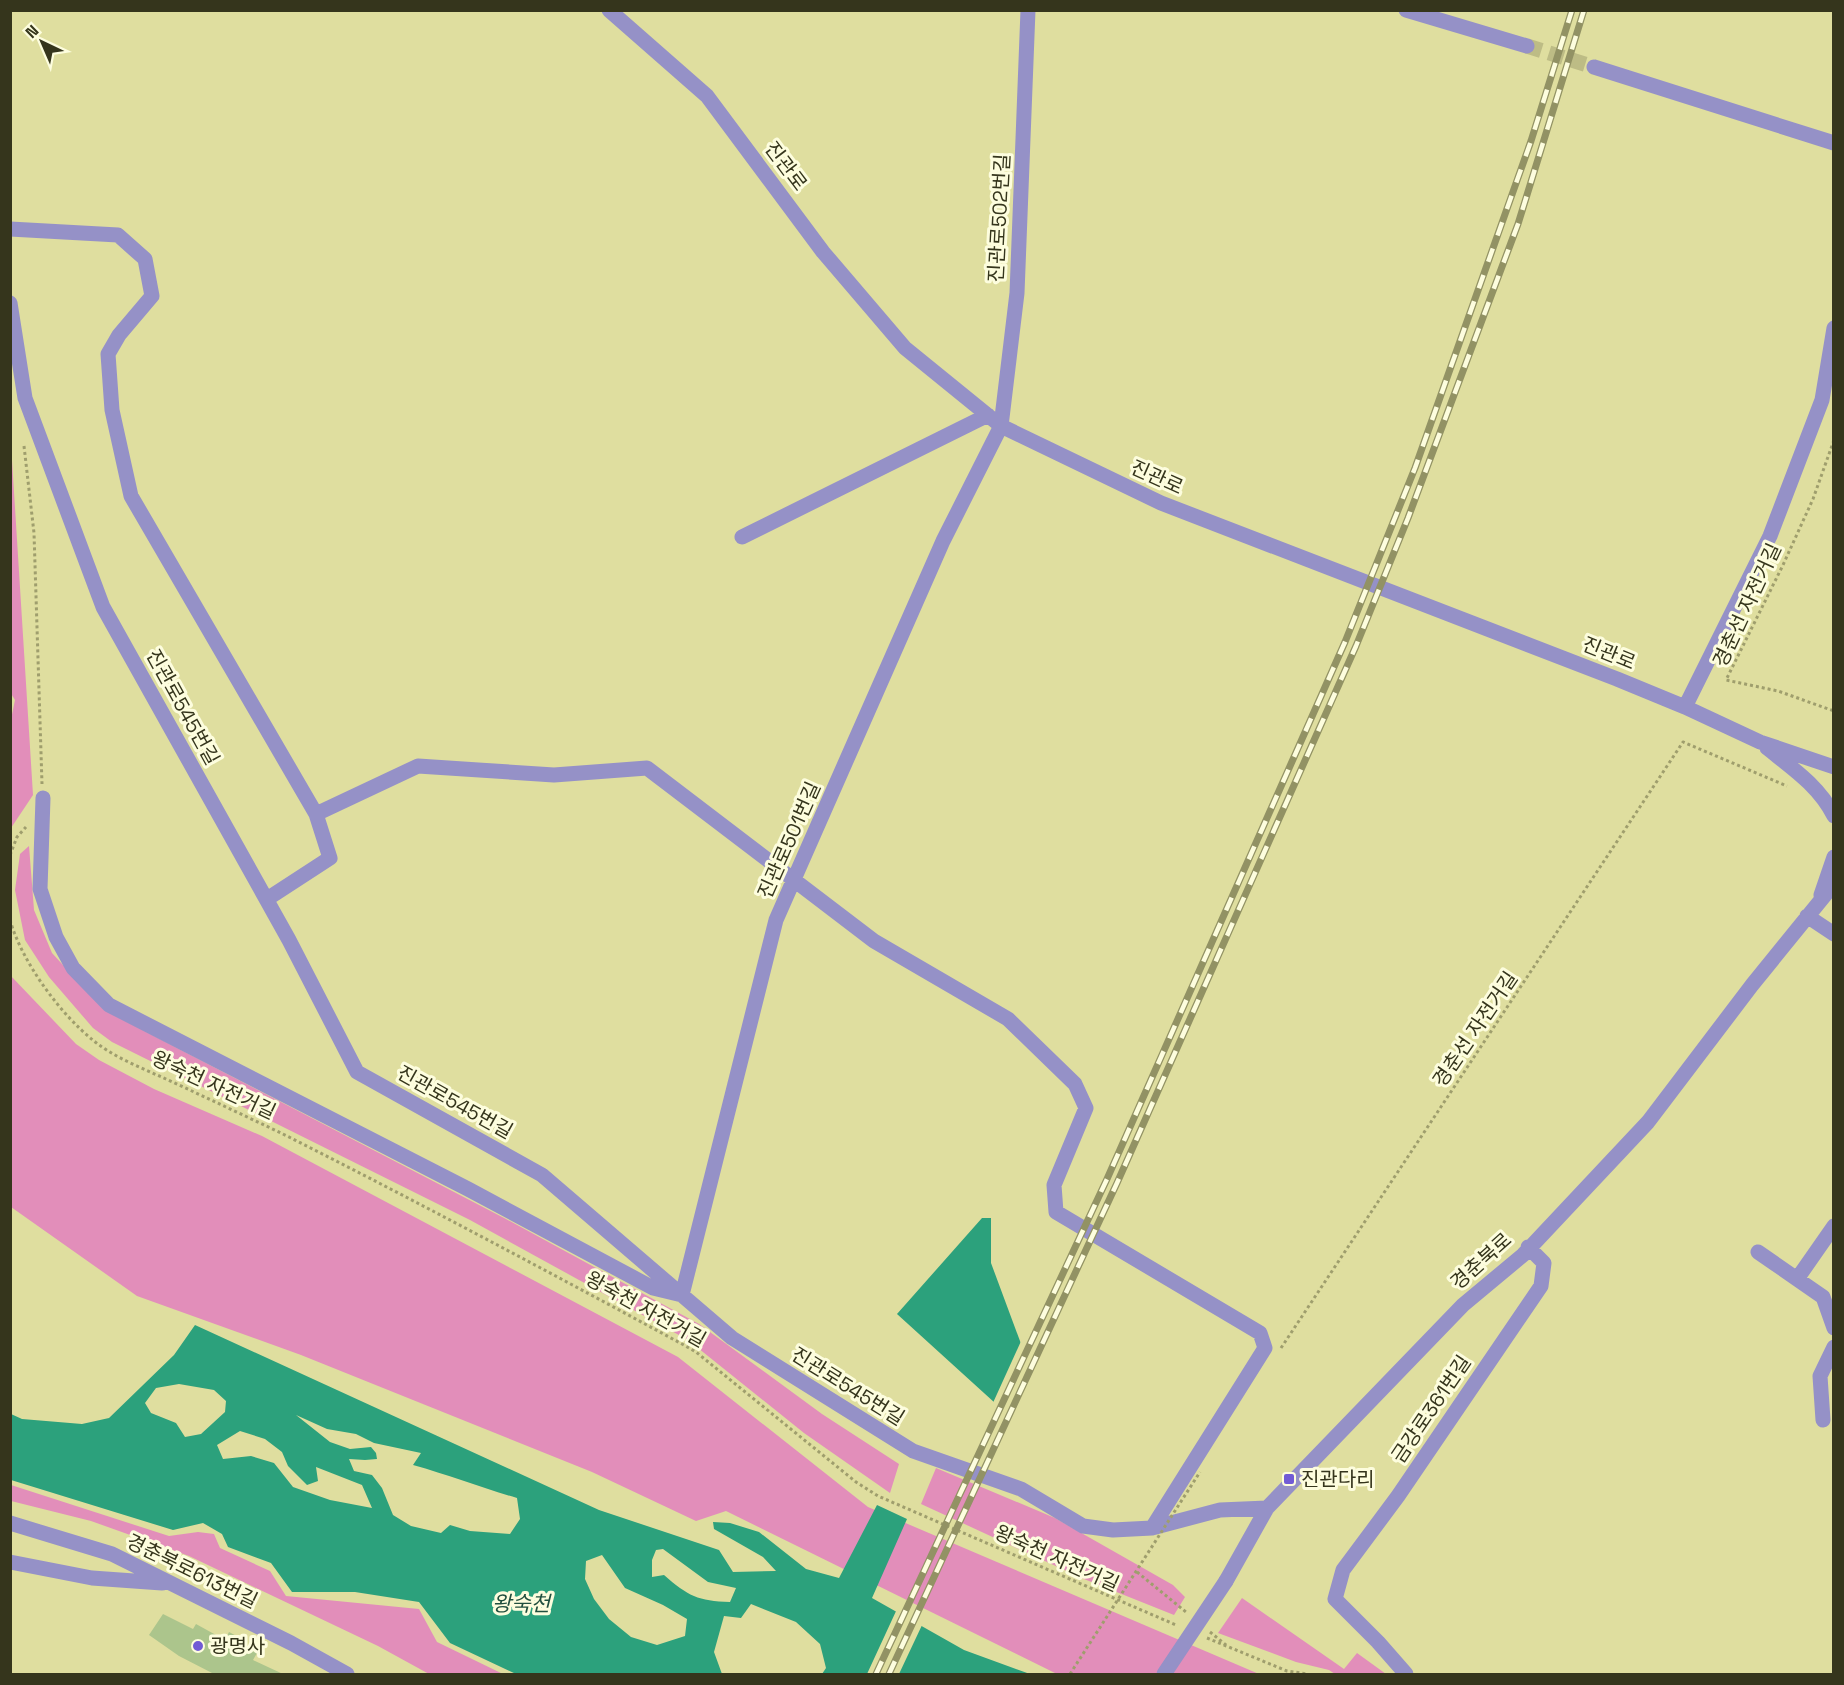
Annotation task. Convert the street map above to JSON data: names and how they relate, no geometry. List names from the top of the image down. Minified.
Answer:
{"streets":{"street":["진관로","진관로502번길","진관로545번길","진관로501번길","경춘북로","금강로361번길","경춘북로613번길"],"path":["경춘선 자전거길","왕숙천 자전거길"]},"crossings":[["진관로","진관로502번길"],["진관로","진관로501번길"],["진관로502번길","진관로501번길"],["진관로545번길","진관로501번길"],["진관로545번길","경춘북로"],["경춘북로","금강로361번길"]],"water":["왕숙천"],"places":{"transit":["진관다리"],"other":["광명사"]},"north":"top left"}
